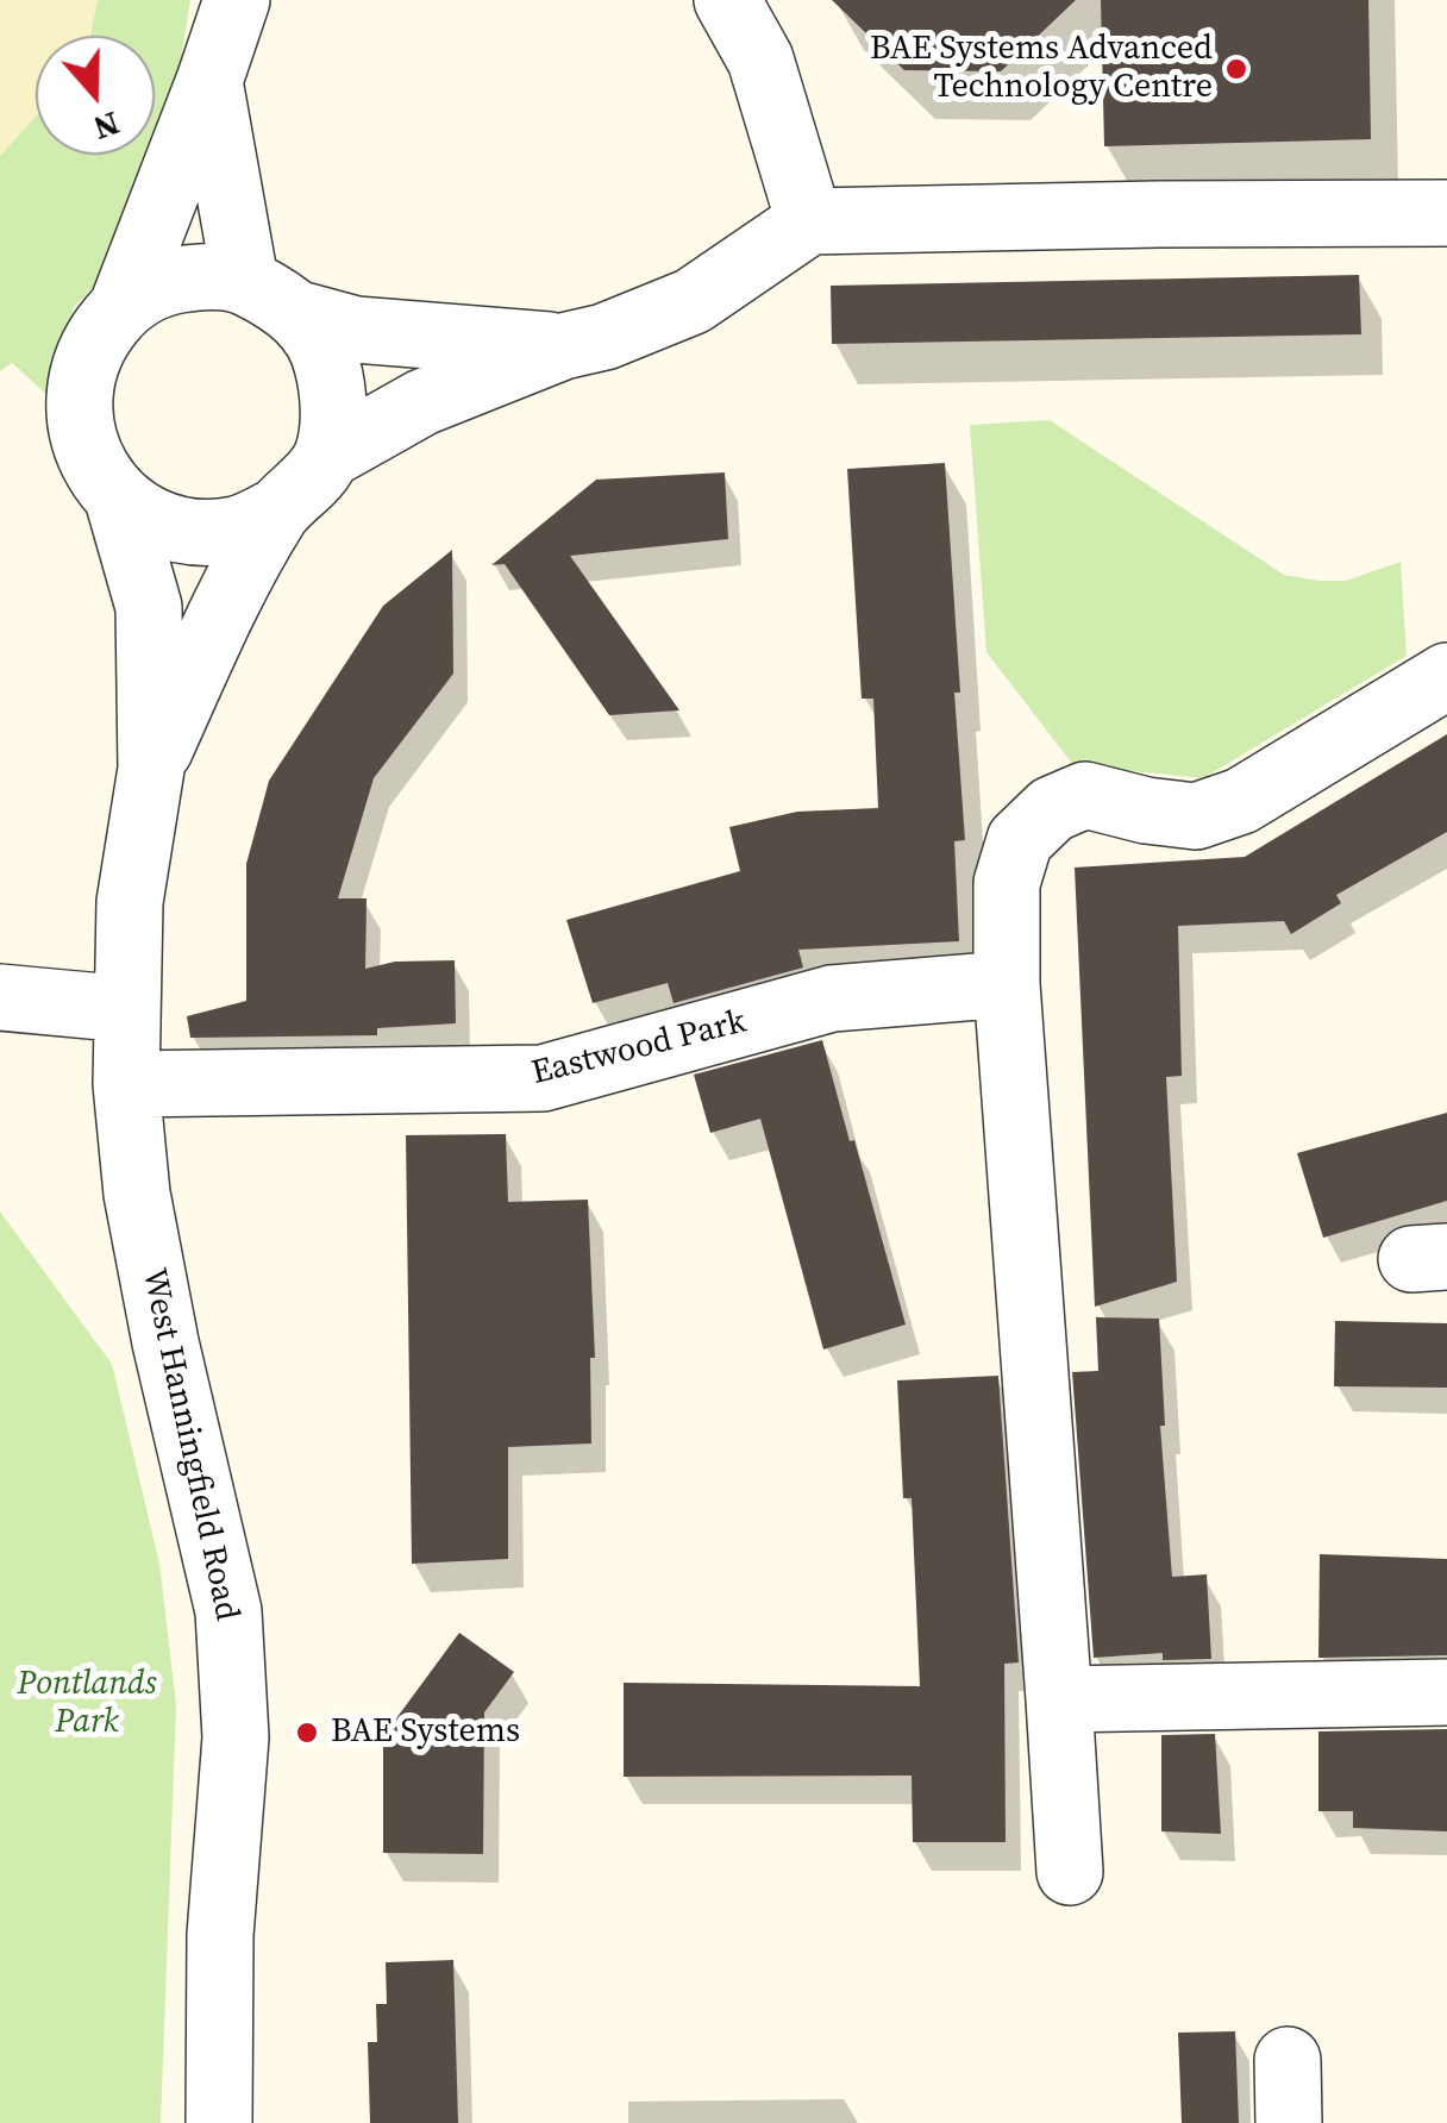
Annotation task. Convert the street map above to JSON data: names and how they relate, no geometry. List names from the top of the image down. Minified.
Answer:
{"streets":{"street":["Eastwood Park","West Hanningfield Road"]},"crossings":[["Eastwood Park","West Hanningfield Road"]],"parks":["Pontlands Park"],"places":["BAE Systems Advanced Technology Centre","BAE Systems"],"north":"bottom"}
